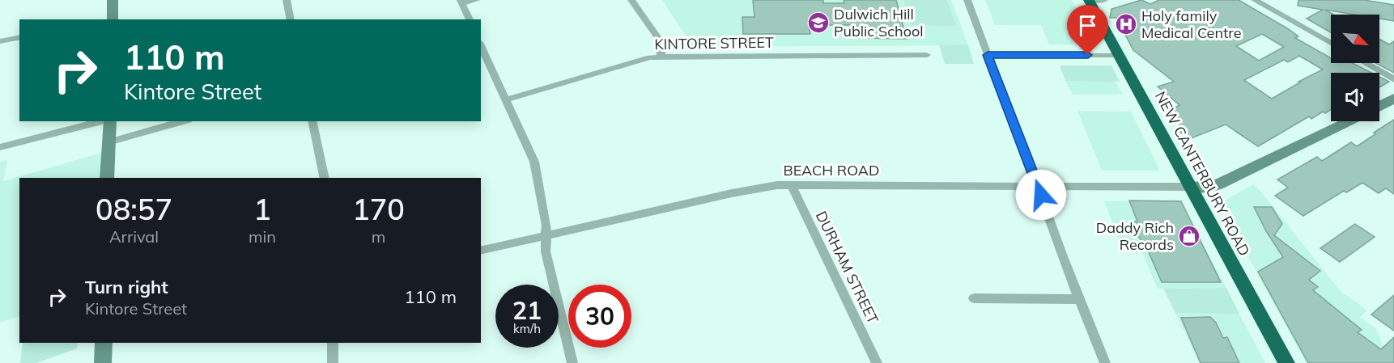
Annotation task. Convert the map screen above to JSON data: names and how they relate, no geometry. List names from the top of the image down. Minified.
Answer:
{"streets":{"highway":["NEW CANTERBURY ROAD"],"street":["KINTORE STREET","BEACH ROAD","DURHAM STREET"]},"crossings":[["BEACH ROAD","NEW CANTERBURY ROAD"],["BEACH ROAD","DURHAM STREET"]],"places":{"school or university":["Dulwich Hill Public School"],"hospital":["Holy family Medical Centre"],"shop":["Daddy Rich Records"]},"north":"bottom right","page":{"turn":["110 m","Kintore Street"],"eta":["08:57","Arrival","1","min","170","m"],"list":[{"name":"Turn right","note":"Kintore Street","value":"110 m"}],"speed":"21 km/h","limit":"30"}}
